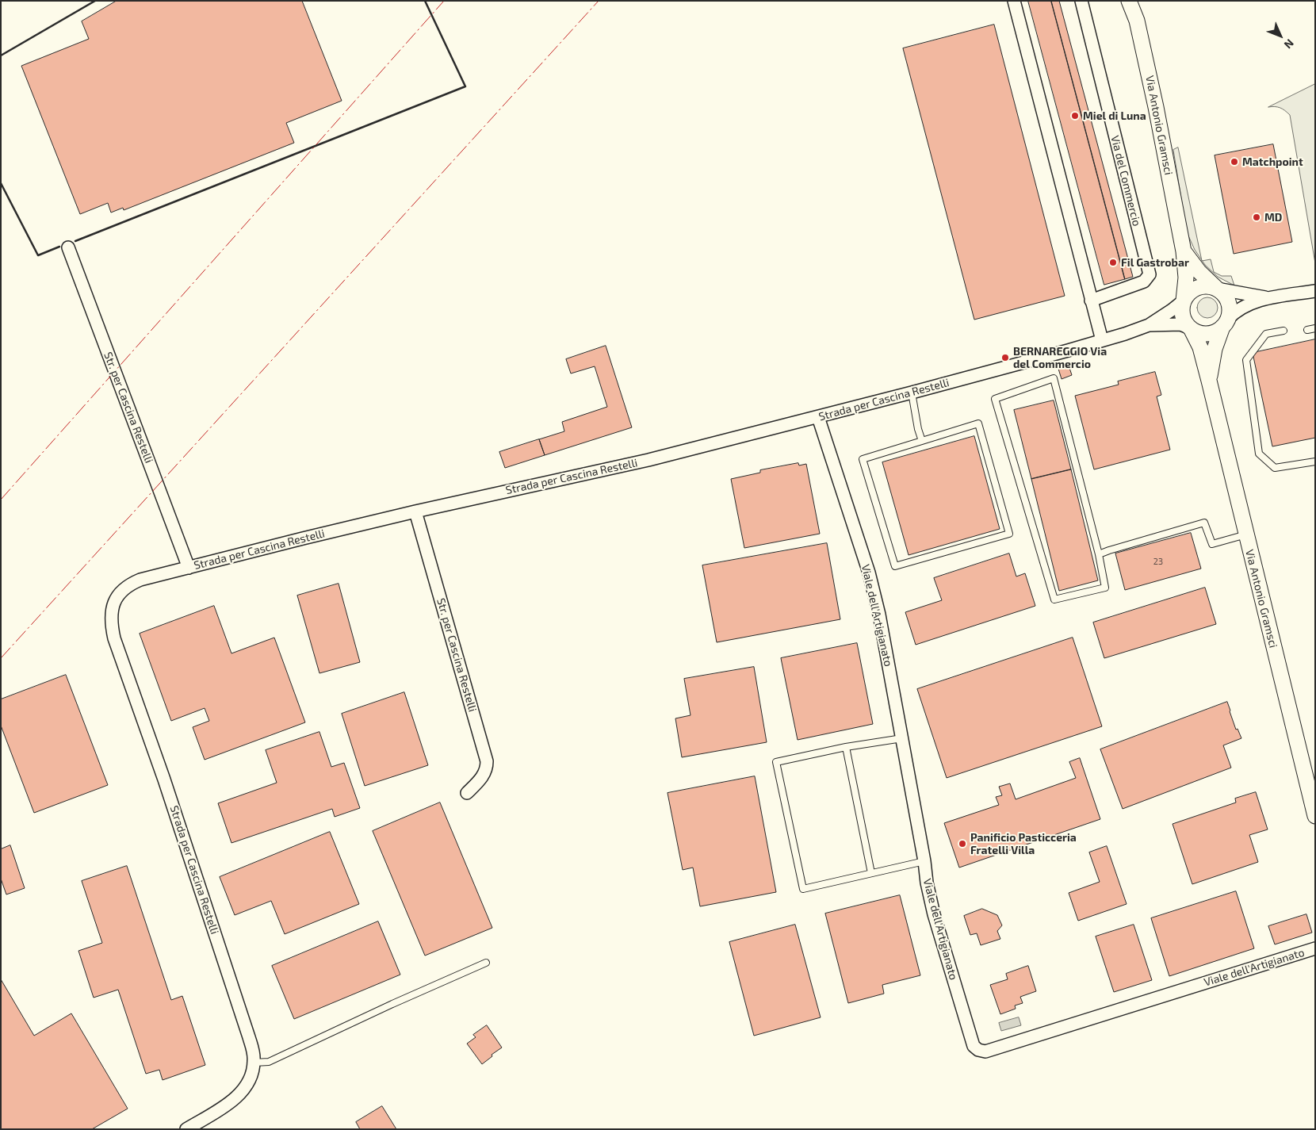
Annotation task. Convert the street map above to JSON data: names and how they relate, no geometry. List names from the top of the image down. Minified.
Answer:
{"streets":{"street":["Via Antonio Gramsci","Via del Commercio","Strada per Cascina Restelli","Str. per Cascina Restelli","Viale dell'Artigianato"]},"crossings":[["Strada per Cascina Restelli","Str. per Cascina Restelli"],["Strada per Cascina Restelli","Viale dell'Artigianato"]],"places":["Miel di Luna","Matchpoint","MD","Fil Gastrobar","BERNAREGGIO Via del Commercio","Panificio Pasticceria Fratelli Villa"],"house_numbers":["23"],"north":"bottom right"}
